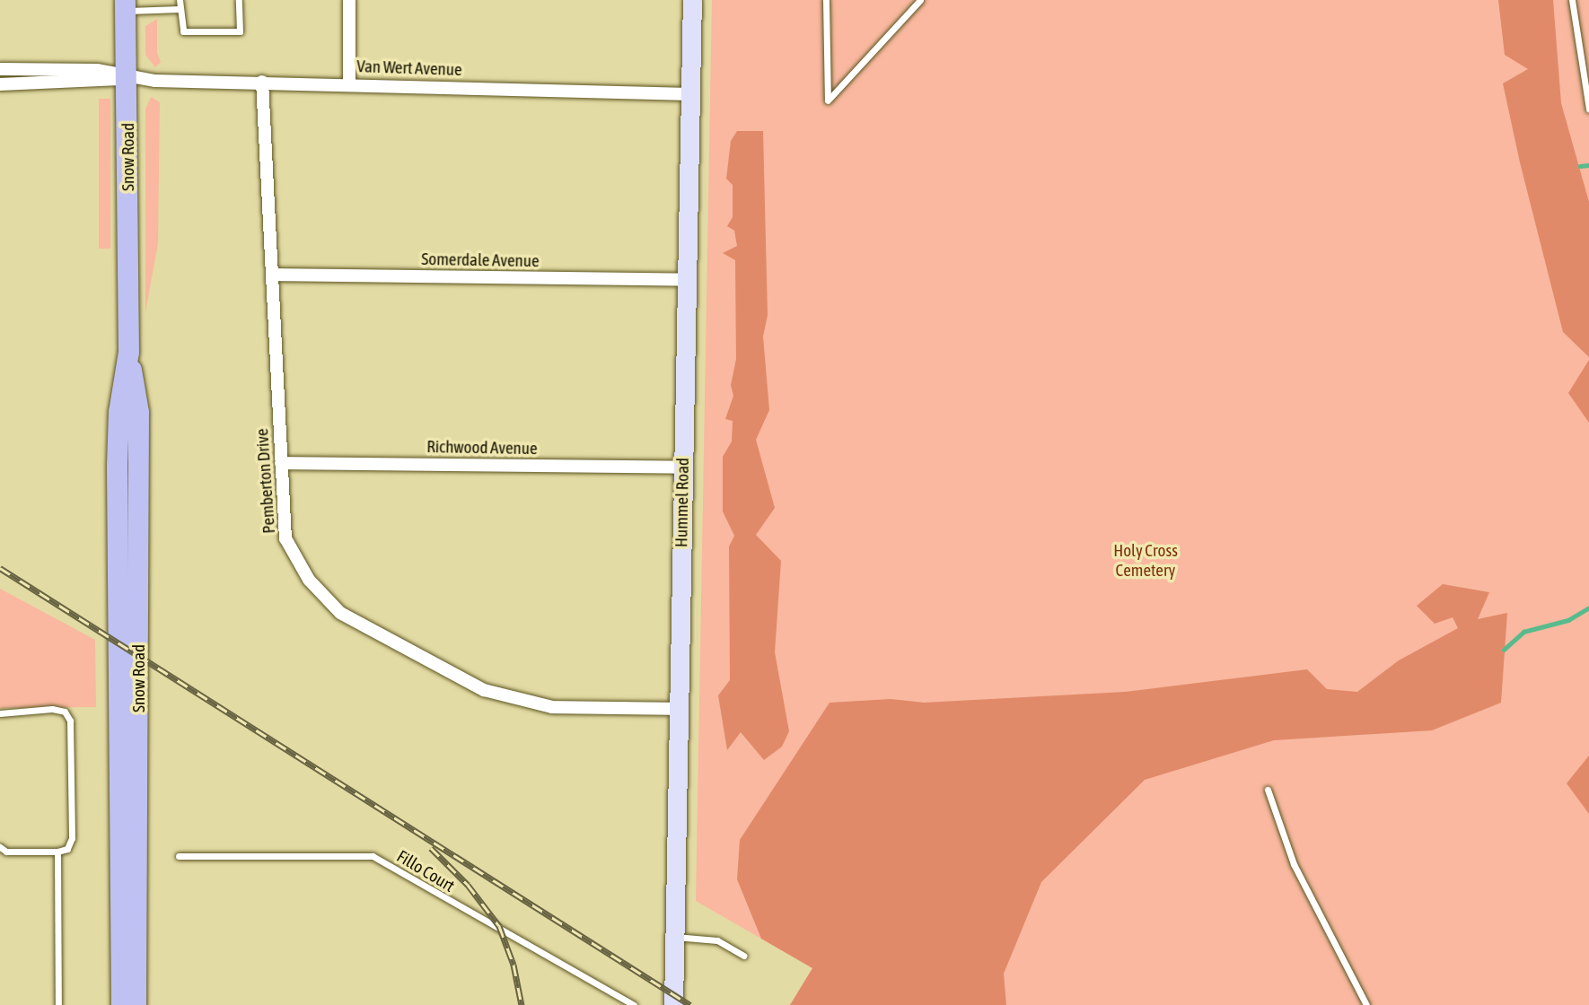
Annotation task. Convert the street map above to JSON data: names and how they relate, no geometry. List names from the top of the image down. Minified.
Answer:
{"streets":{"main road":["Snow Road"],"street":["Van Wert Avenue","Somerdale Avenue","Richwood Avenue","Pemberton Drive","Hummel Road"],"lane":["Fillo Court"]},"crossings":[["Van Wert Avenue","Snow Road"],["Van Wert Avenue","Pemberton Drive"],["Van Wert Avenue","Hummel Road"],["Somerdale Avenue","Pemberton Drive"],["Somerdale Avenue","Hummel Road"],["Richwood Avenue","Pemberton Drive"],["Richwood Avenue","Hummel Road"],["Pemberton Drive","Hummel Road"]],"parks":["Holy Cross Cemetery"]}
